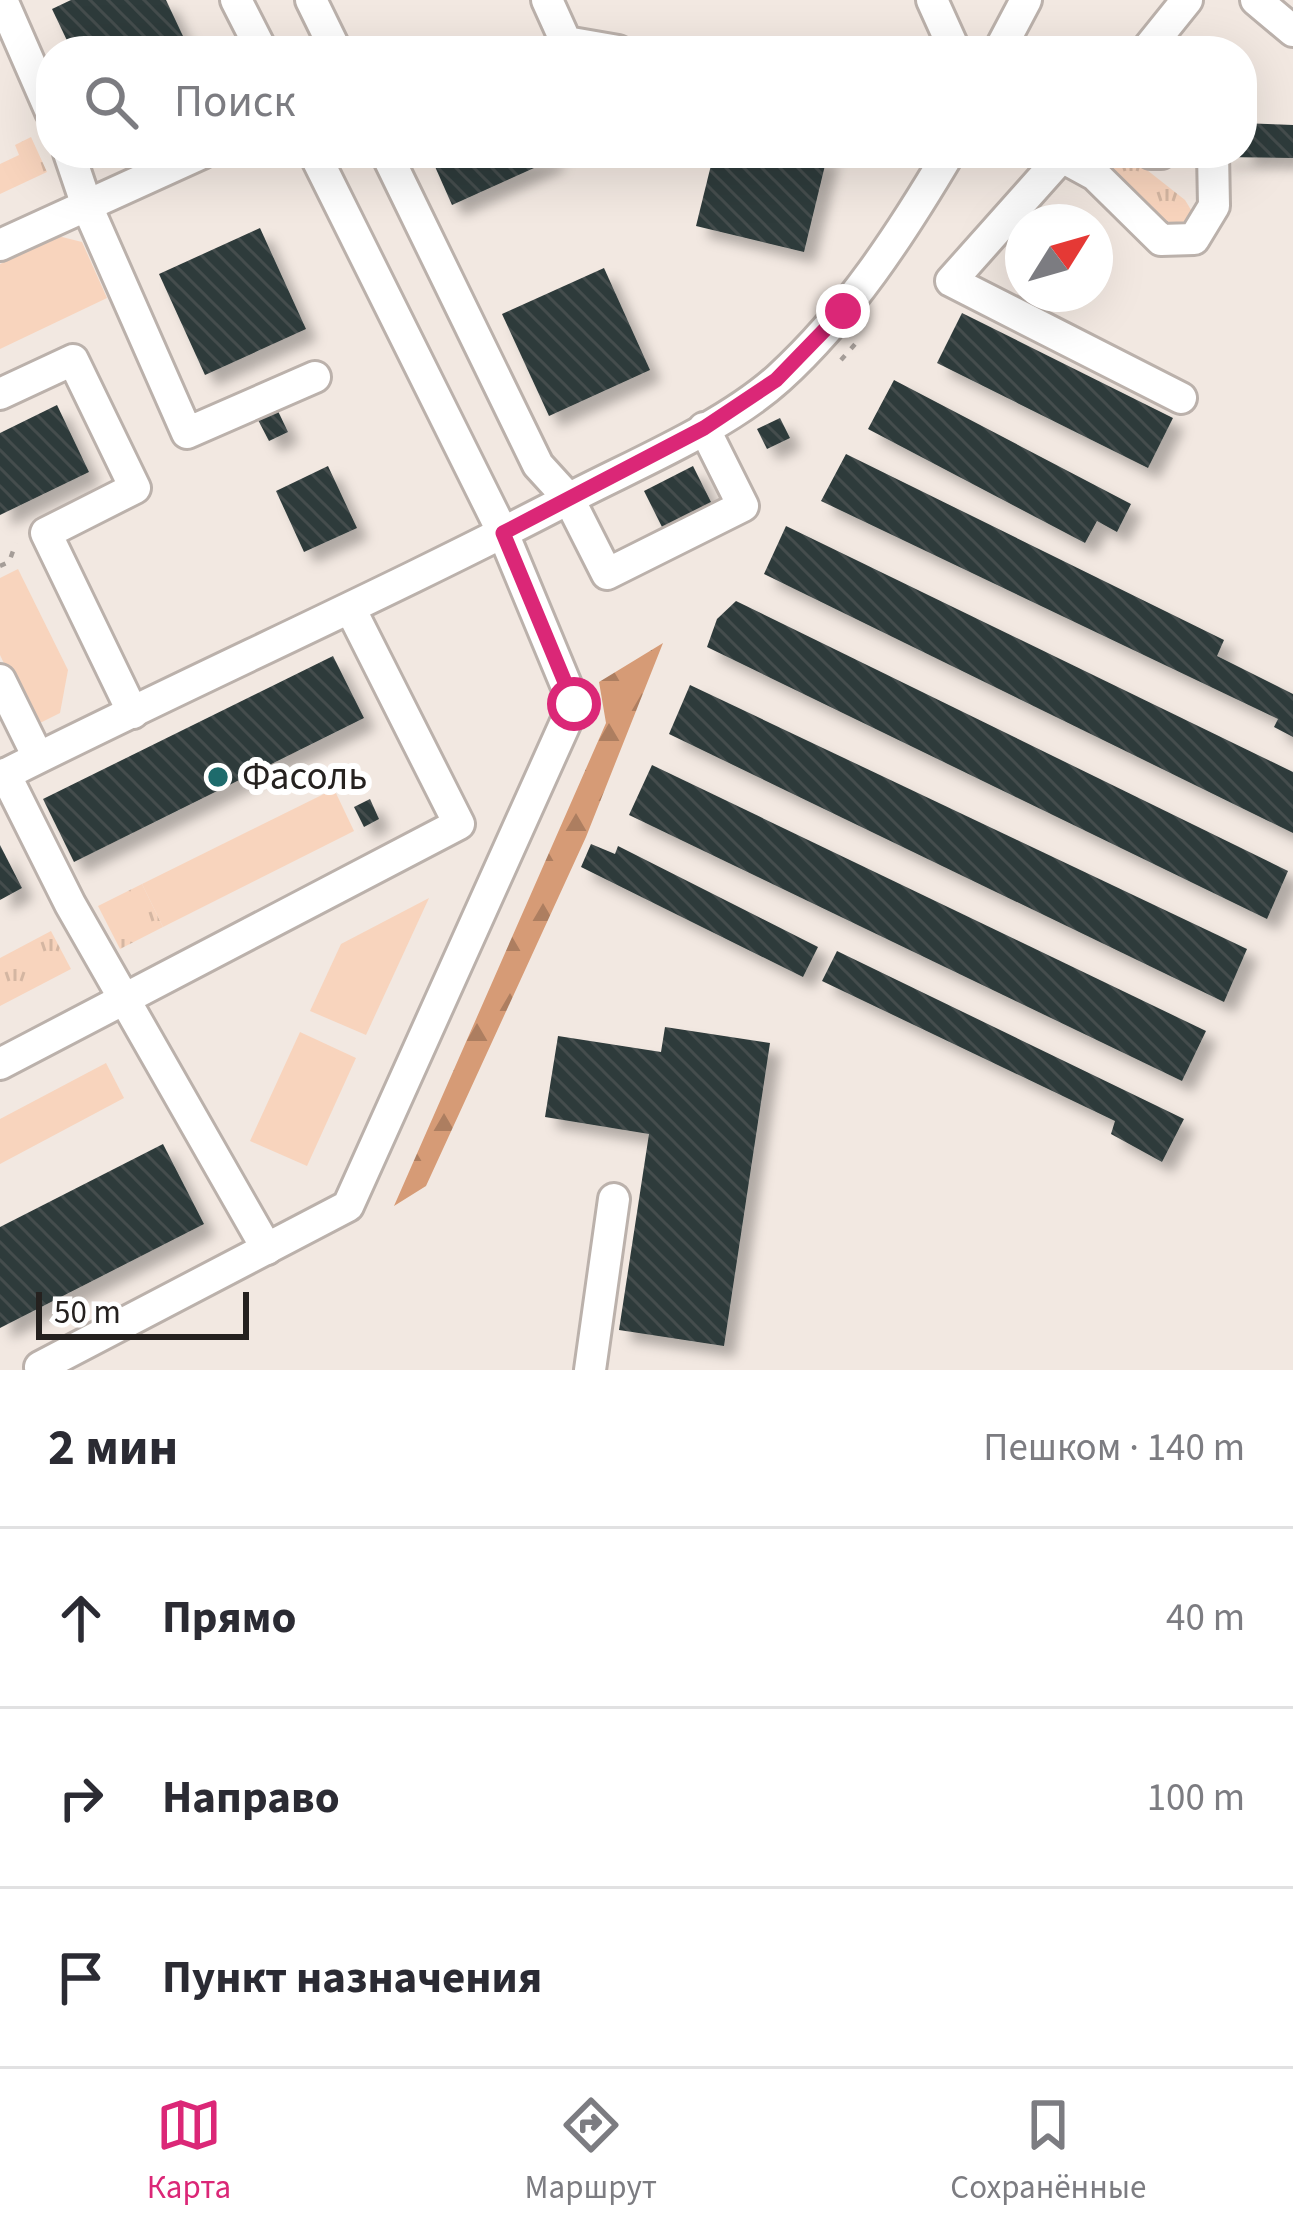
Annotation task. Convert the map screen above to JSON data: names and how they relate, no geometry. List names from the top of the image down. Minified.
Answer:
{"places":["Фасоль"],"scale_bar":"50 m","north":"top right","page":{"search":"Поиск","scale":"50 m","heading":["2 мин","Пешком · 140 m"],"list":[["Прямо","40 m"],["Направо","100 m"],"Пункт назначения"],"nav":["Карта","Маршрут","Сохранённые"]}}
